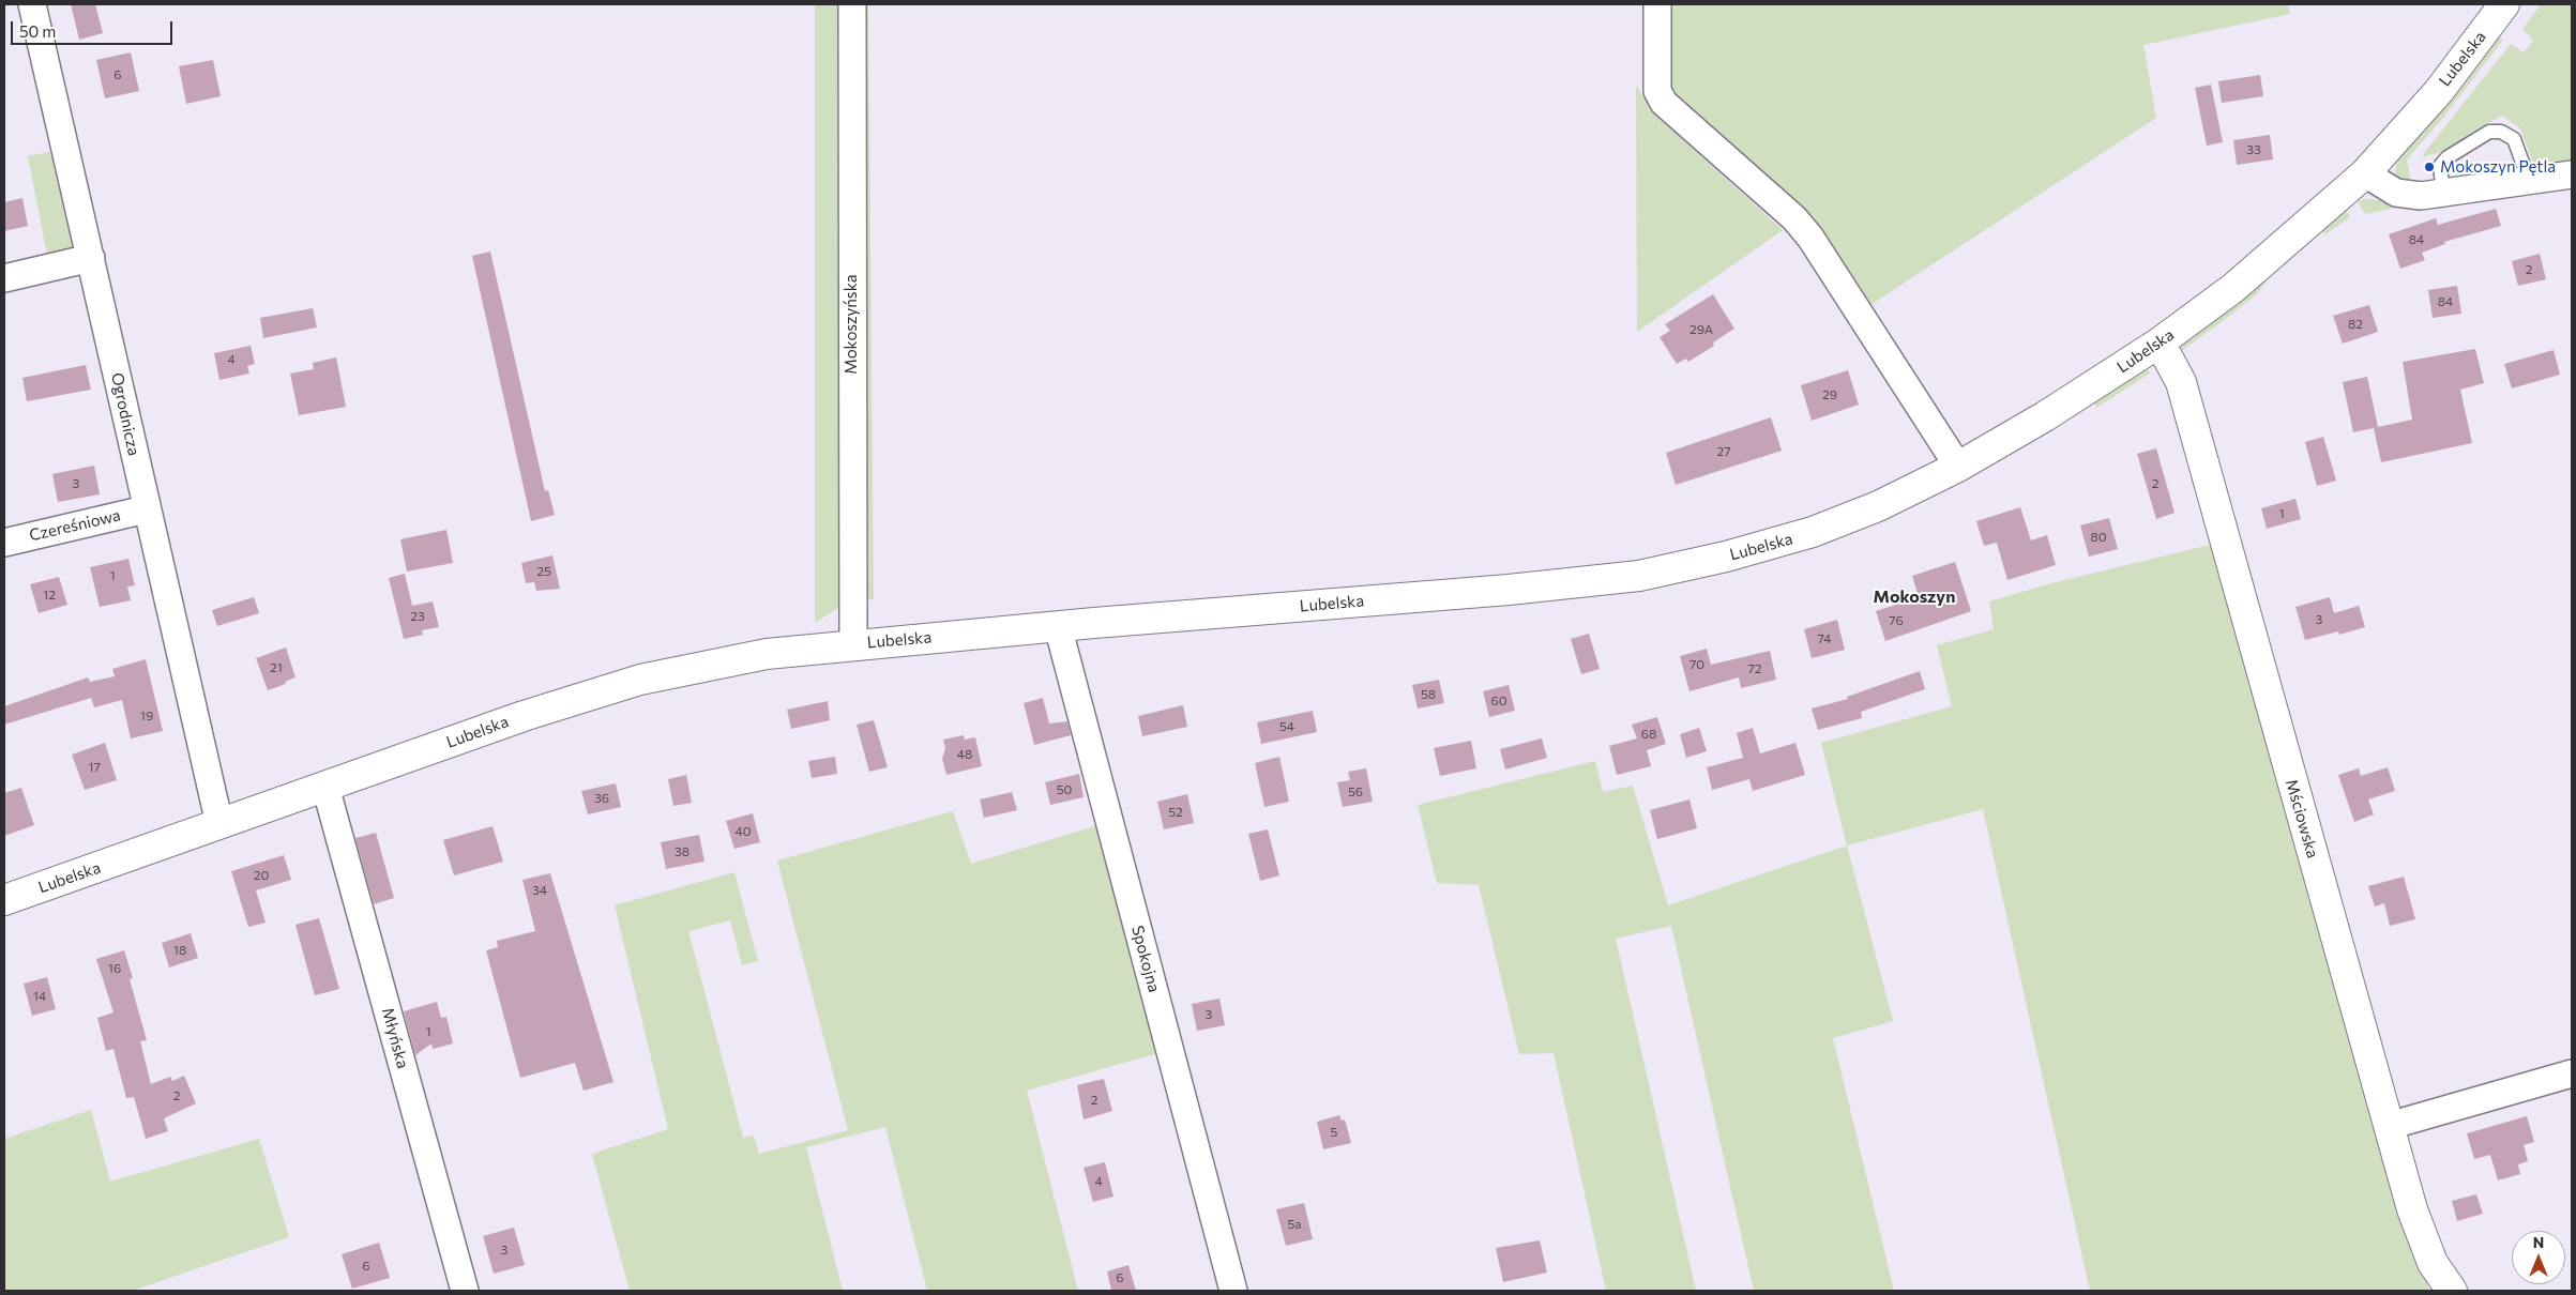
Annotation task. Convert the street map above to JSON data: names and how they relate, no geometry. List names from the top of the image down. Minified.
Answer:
{"streets":{"main road":["Lubelska","Mściowska"],"street":["Mokoszyńska","Ogrodnicza","Czereśniowa","Spokojna","Młyńska"]},"crossings":[["Lubelska","Mokoszyńska"],["Lubelska","Ogrodnicza"],["Lubelska","Mściowska"],["Lubelska","Spokojna"],["Lubelska","Młyńska"],["Ogrodnicza","Czereśniowa"]],"districts":["Mokoszyn"],"places":["Mokoszyn Pętla"],"house_numbers":["6","33","84","2","84","82","29A","4","29","27","3","2","1","80","25","1","12","23","3","76","74","70","21","72","58","60","19","54","68","48","17","50","56","36","52","40","38","20","34","18","16","14","3","1","2","2","5","4","5a","3","6","6"],"scale_bar":"50 m","north":"top"}
